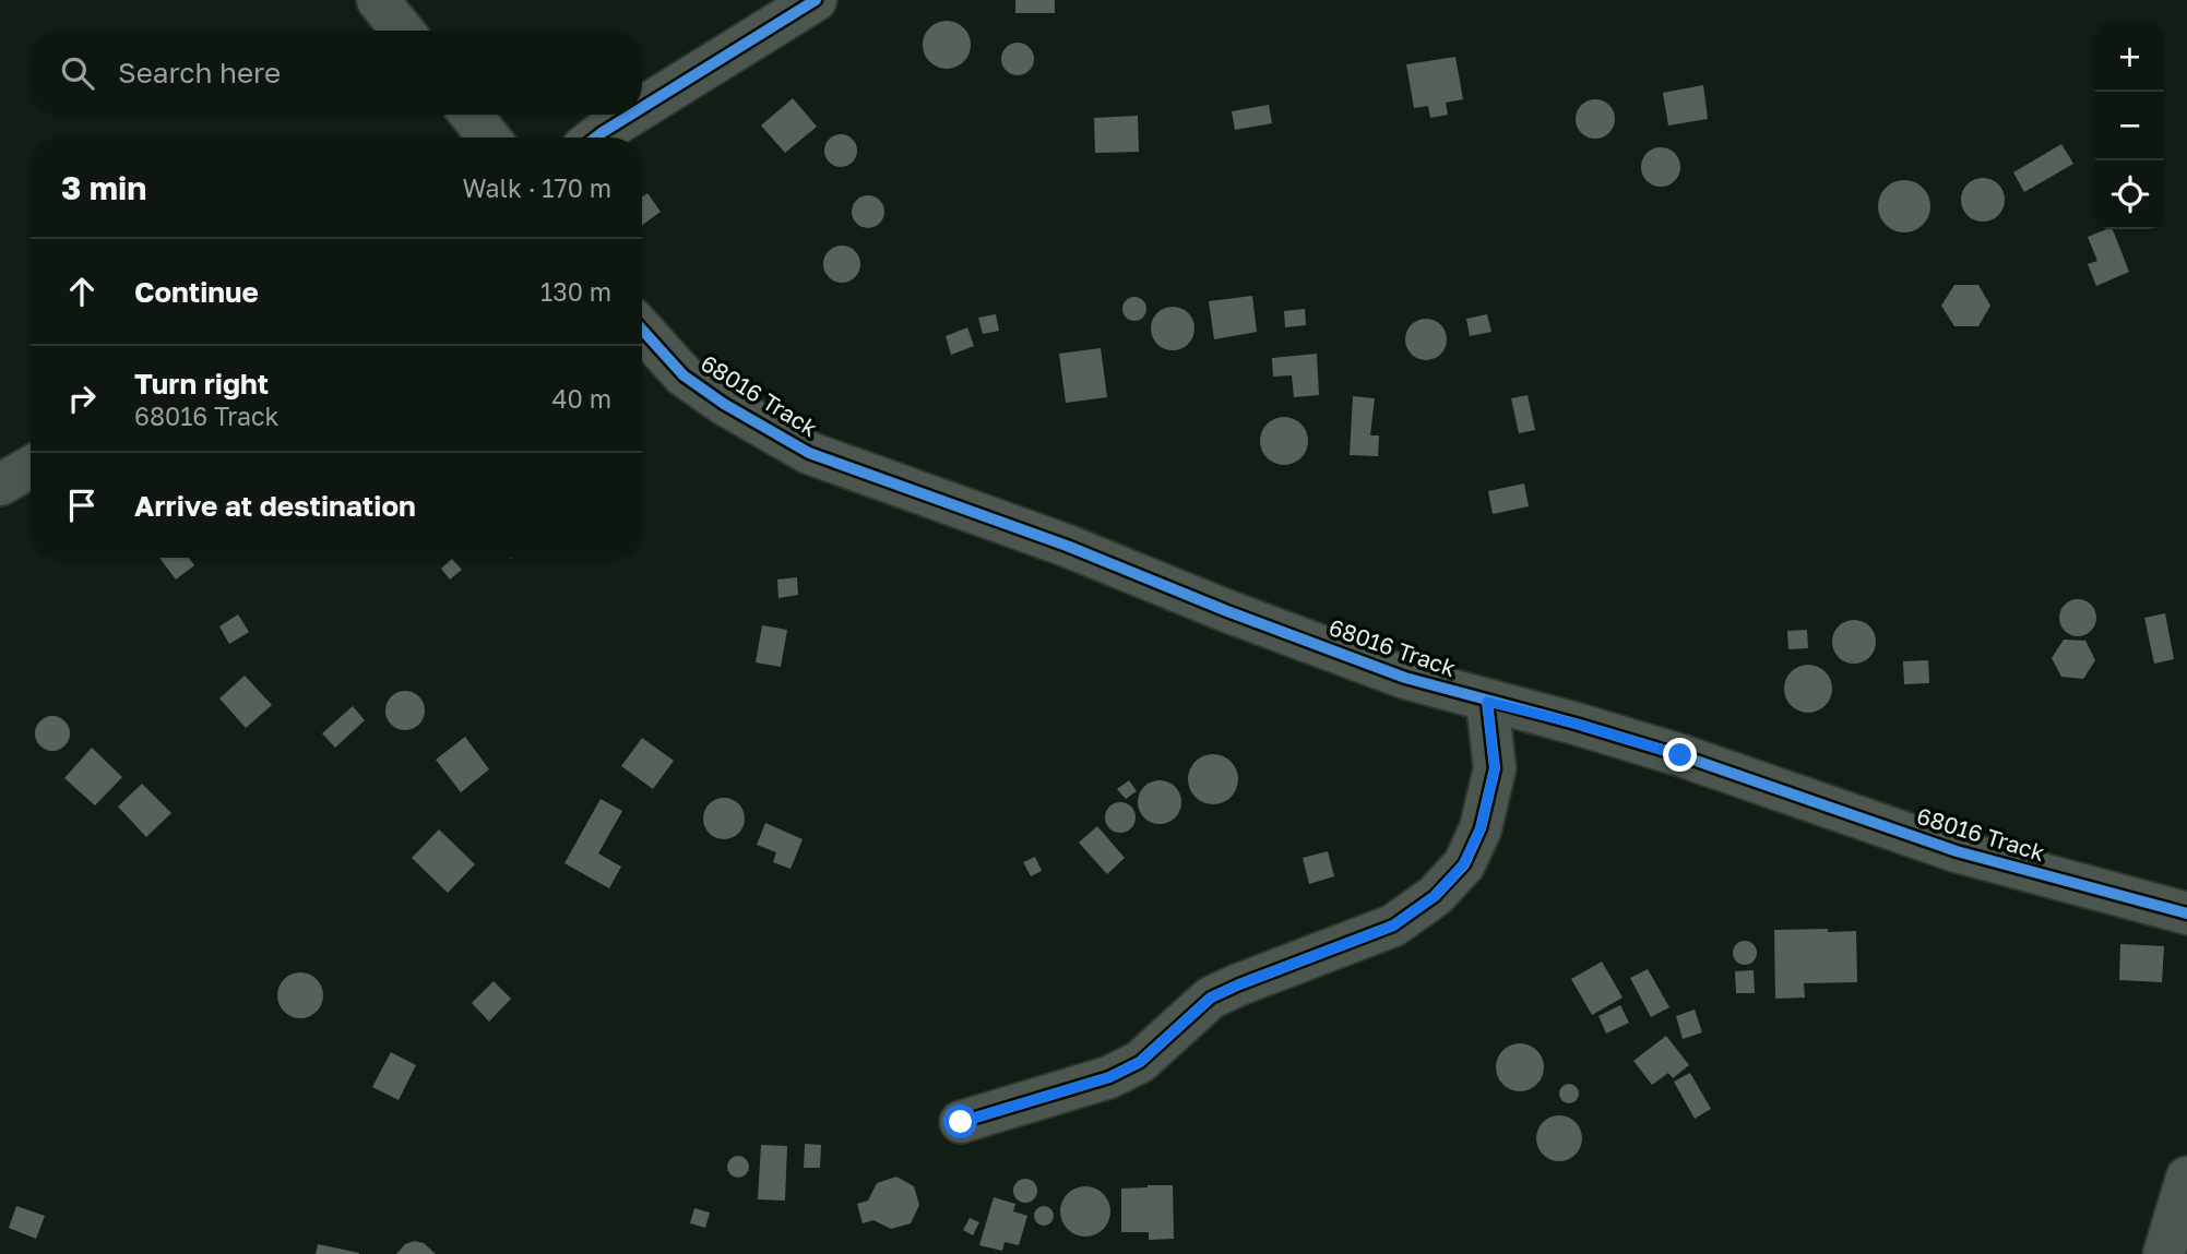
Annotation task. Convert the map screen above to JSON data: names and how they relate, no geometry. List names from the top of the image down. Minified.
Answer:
{"streets":{"street":["68016 Track"]},"page":{"map_buttons":["+","−"],"search":"Search here","heading":["3 min","Walk · 170 m"],"list":[["Continue","130 m"],["Turn right","68016 Track","40 m"],"Arrive at destination"]}}
